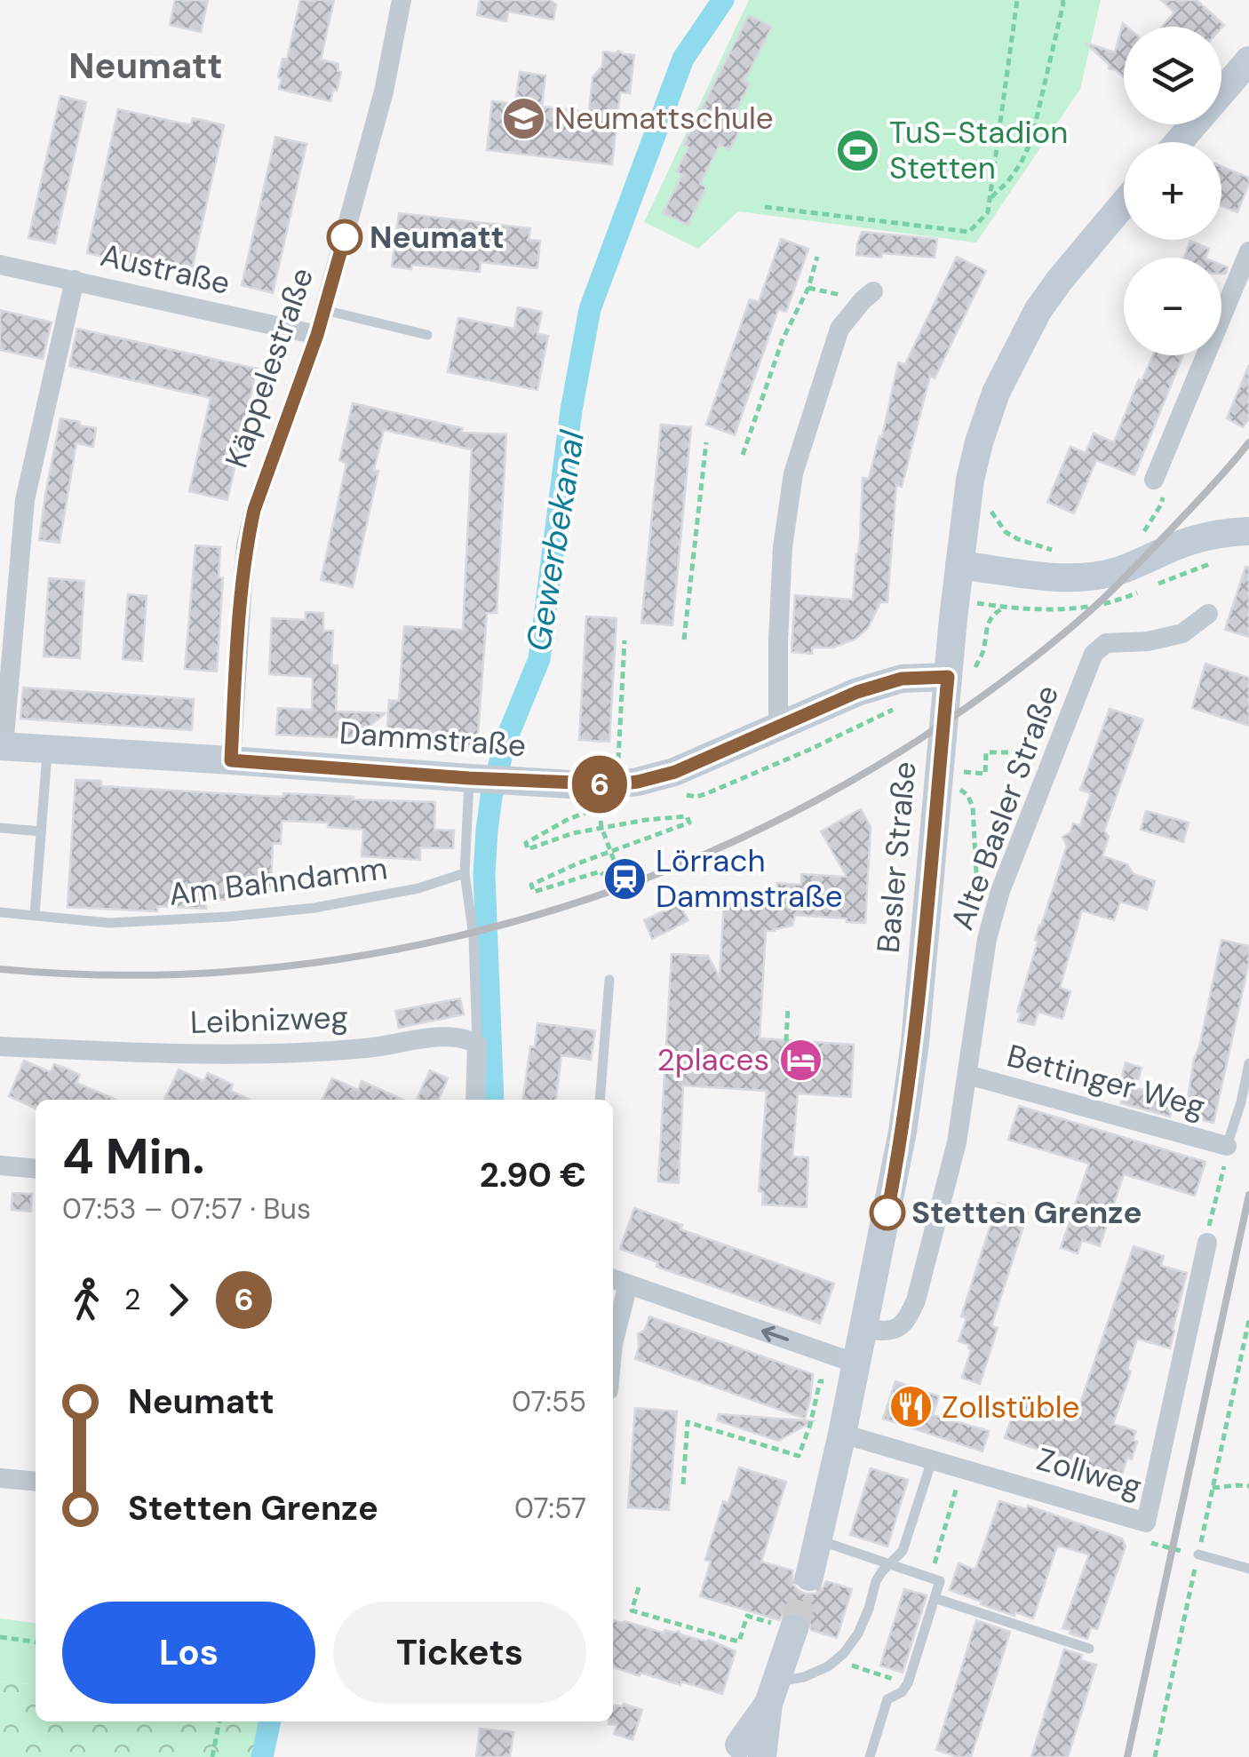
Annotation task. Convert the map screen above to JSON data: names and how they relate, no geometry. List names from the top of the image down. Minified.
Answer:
{"streets":{"main road":["Dammstraße","Basler Straße"],"street":["Austraße","Käppelestraße","Alte Basler Straße","Leibnizweg","Bettinger Weg","Zollweg"],"lane":["Am Bahndamm"]},"crossings":[["Austraße","Käppelestraße"],["Käppelestraße","Dammstraße"],["Dammstraße","Basler Straße"],["Alte Basler Straße","Basler Straße"],["Alte Basler Straße","Bettinger Weg"],["Basler Straße","Zollweg"]],"districts":["Neumatt"],"water":["Gewerbekanal"],"places":{"school or university":["Neumattschule"],"sports":["TuS-Stadion Stetten"],"other":["Neumatt","Stetten Grenze"],"station":["Lörrach Dammstraße"],"hotel":["2places"],"restaurant":["Zollstüble"]},"lines":["bus line 6"],"page":{"on_map":"6","map_buttons":["+","−"],"heading":["4 Min.","07:53 – 07:57 · Bus","2.90 €"],"legs":["2","6"],"list":[{"name":"Neumatt","value":"07:55"},{"name":"Stetten Grenze","value":"07:57"}],"buttons":["Los","Tickets"]}}
